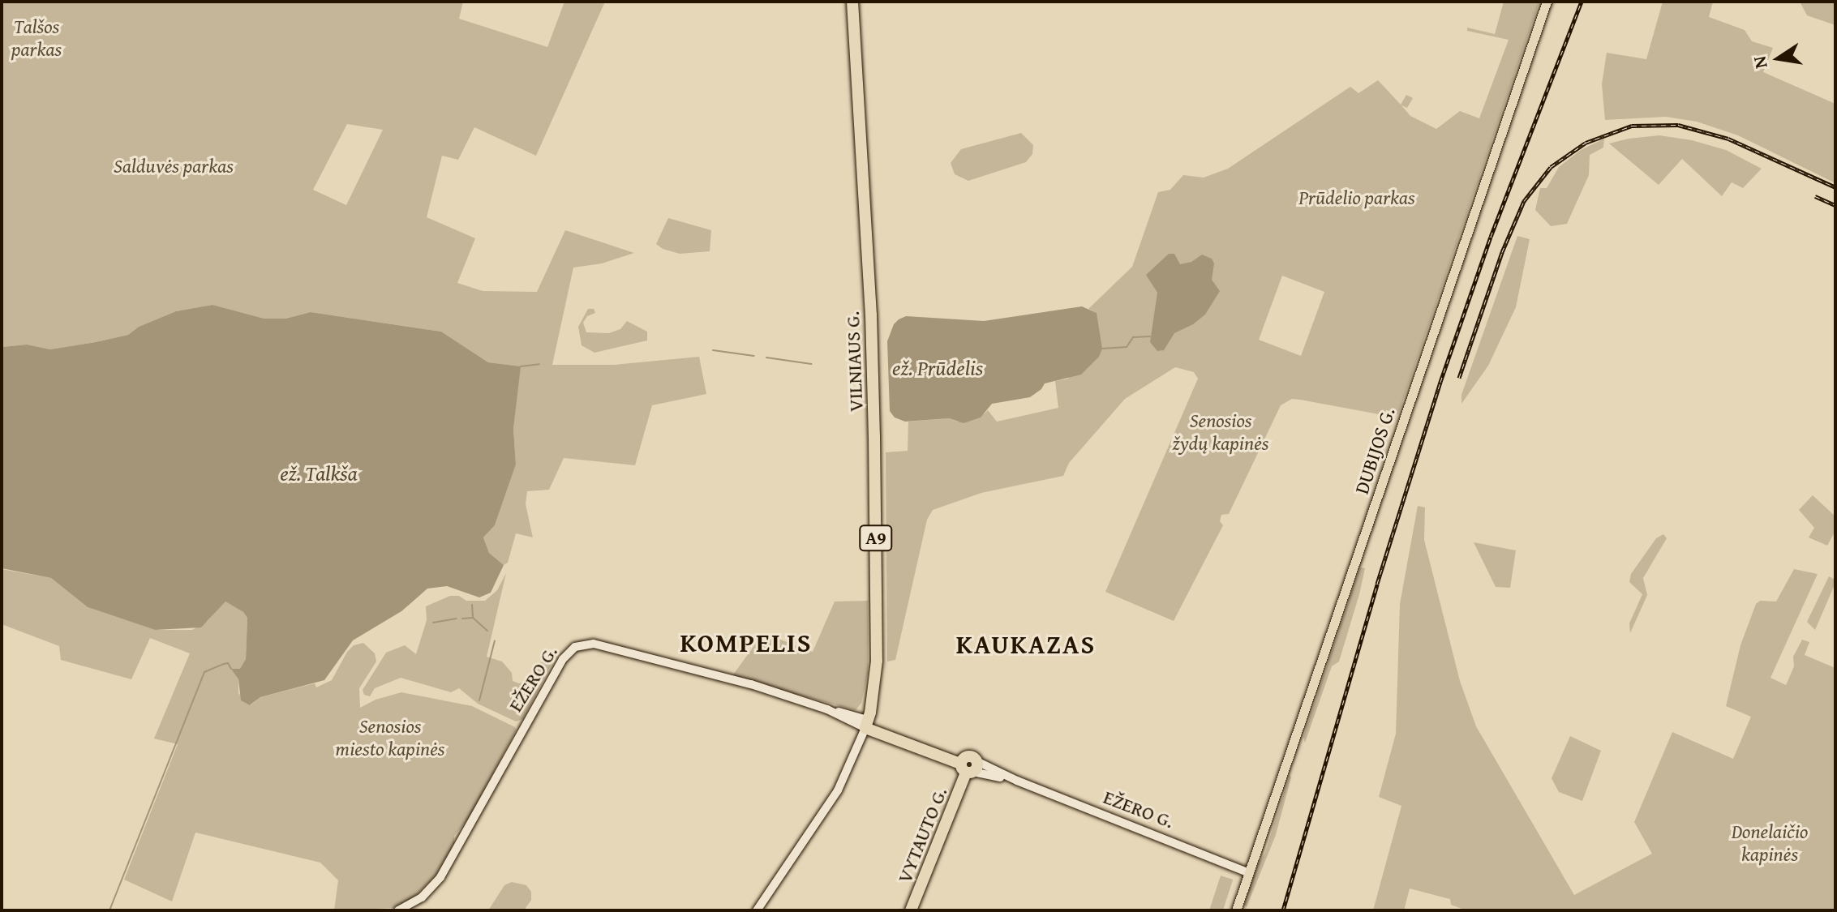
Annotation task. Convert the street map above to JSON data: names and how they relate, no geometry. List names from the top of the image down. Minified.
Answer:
{"streets":{"highway":["VILNIAUS G.","A9","EŽERO G.","VYTAUTO G."],"main road":["DUBIJOS G."]},"crossings":[["VILNIAUS G.","EŽERO G."],["DUBIJOS G.","EŽERO G."],["EŽERO G.","VYTAUTO G."]],"districts":["KOMPELIS","KAUKAZAS"],"water":["ež. Prūdelis","ež. Talkša"],"parks":["Talšos parkas","Salduvės parkas","Prūdelio parkas","Senosios žydų kapinės","Senosios miesto kapinės","Donelaičio kapinės"],"north":"left"}
